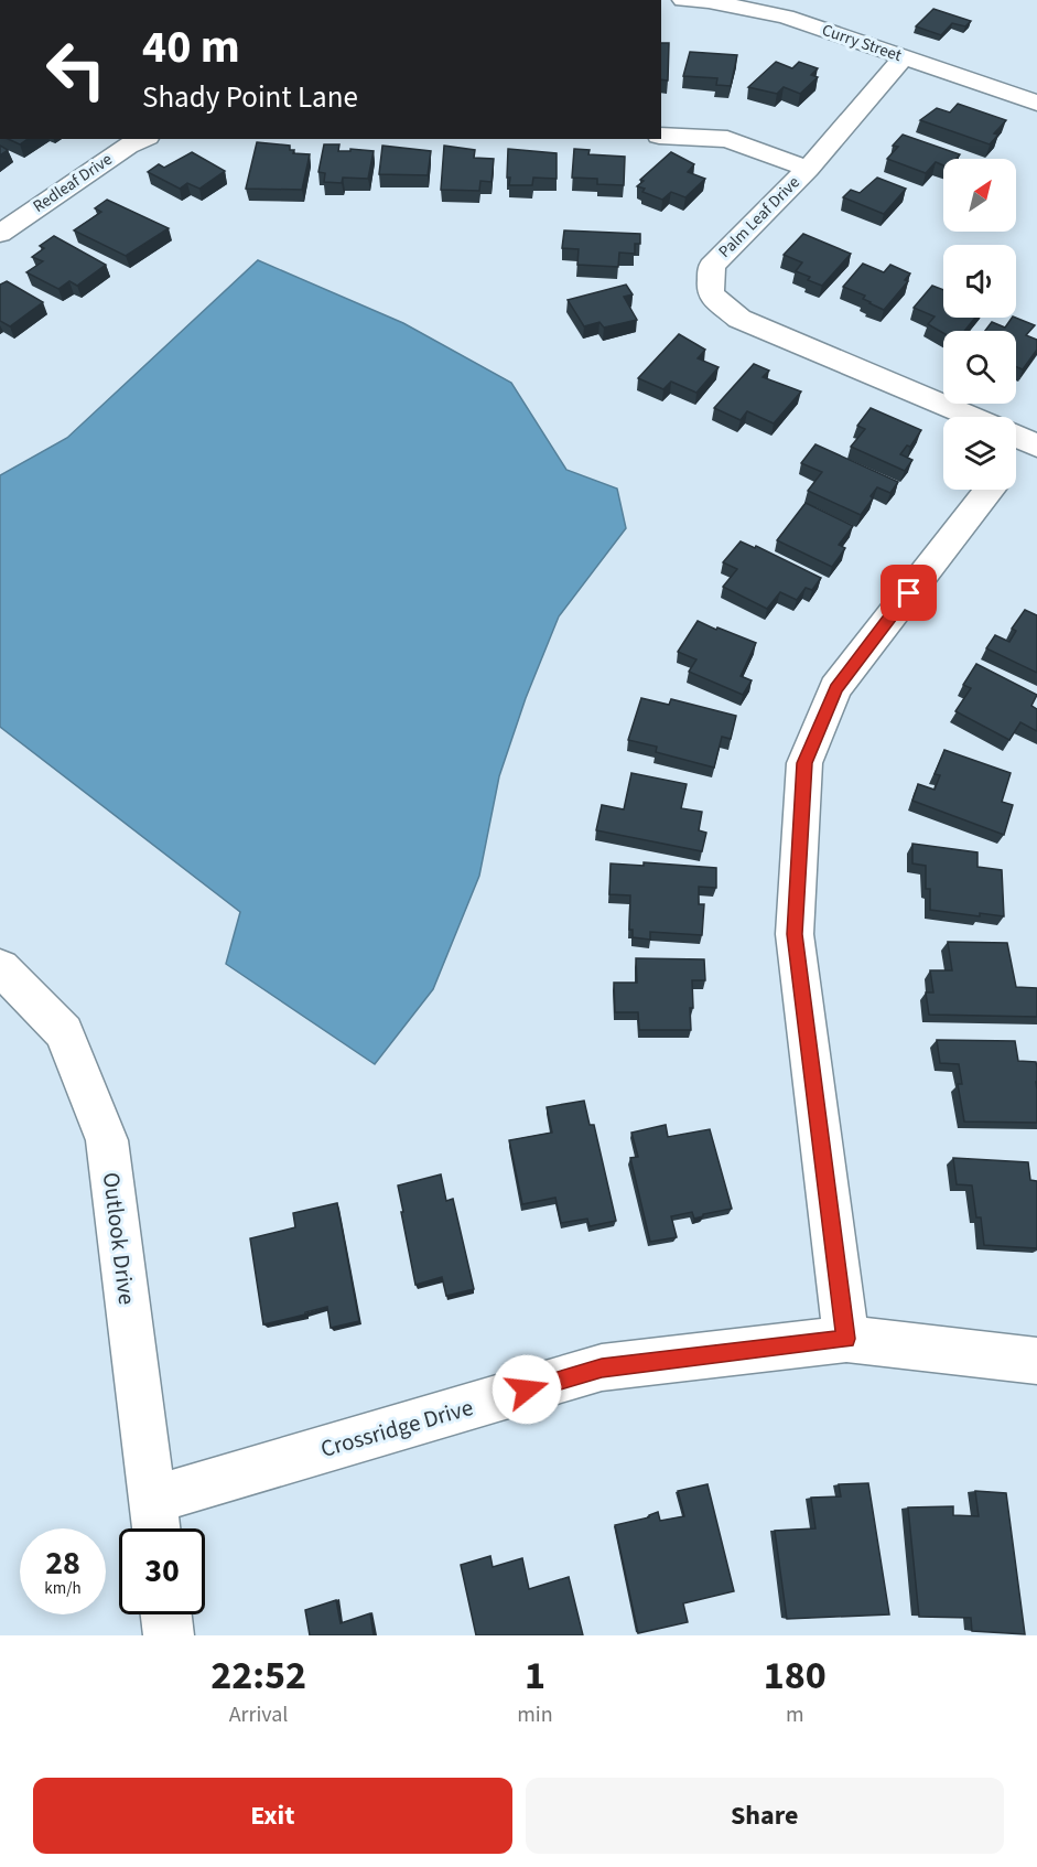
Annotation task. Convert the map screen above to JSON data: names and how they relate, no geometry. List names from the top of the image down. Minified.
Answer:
{"streets":{"street":["Curry Street","Redleaf Drive","Palm Leaf Drive","Outlook Drive","Crossridge Drive"]},"crossings":[["Curry Street","Palm Leaf Drive"],["Outlook Drive","Crossridge Drive"]],"north":"top right","page":{"turn":["40 m","Shady Point Lane"],"speed":"28 km/h","limit":"30","eta":["22:52","Arrival","1","min","180","m"],"buttons":["Exit","Share"]}}
